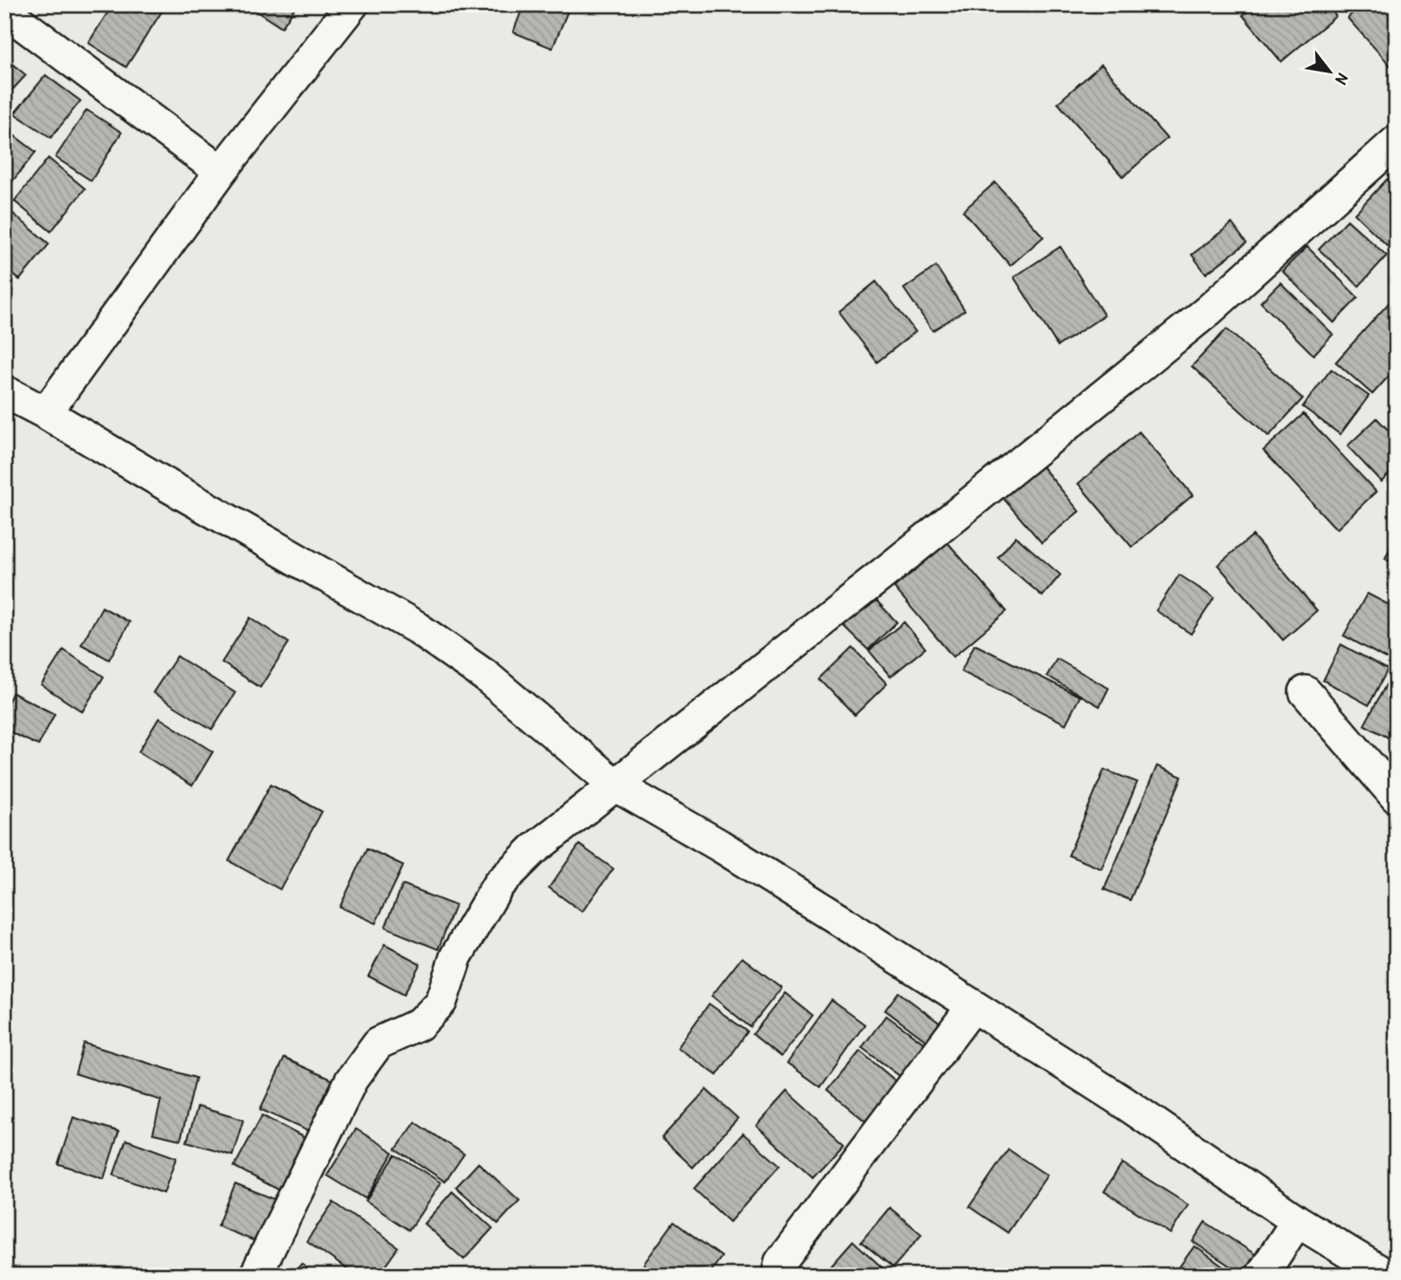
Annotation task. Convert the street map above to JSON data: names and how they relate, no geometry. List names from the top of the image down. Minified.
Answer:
{"north":"bottom right"}
